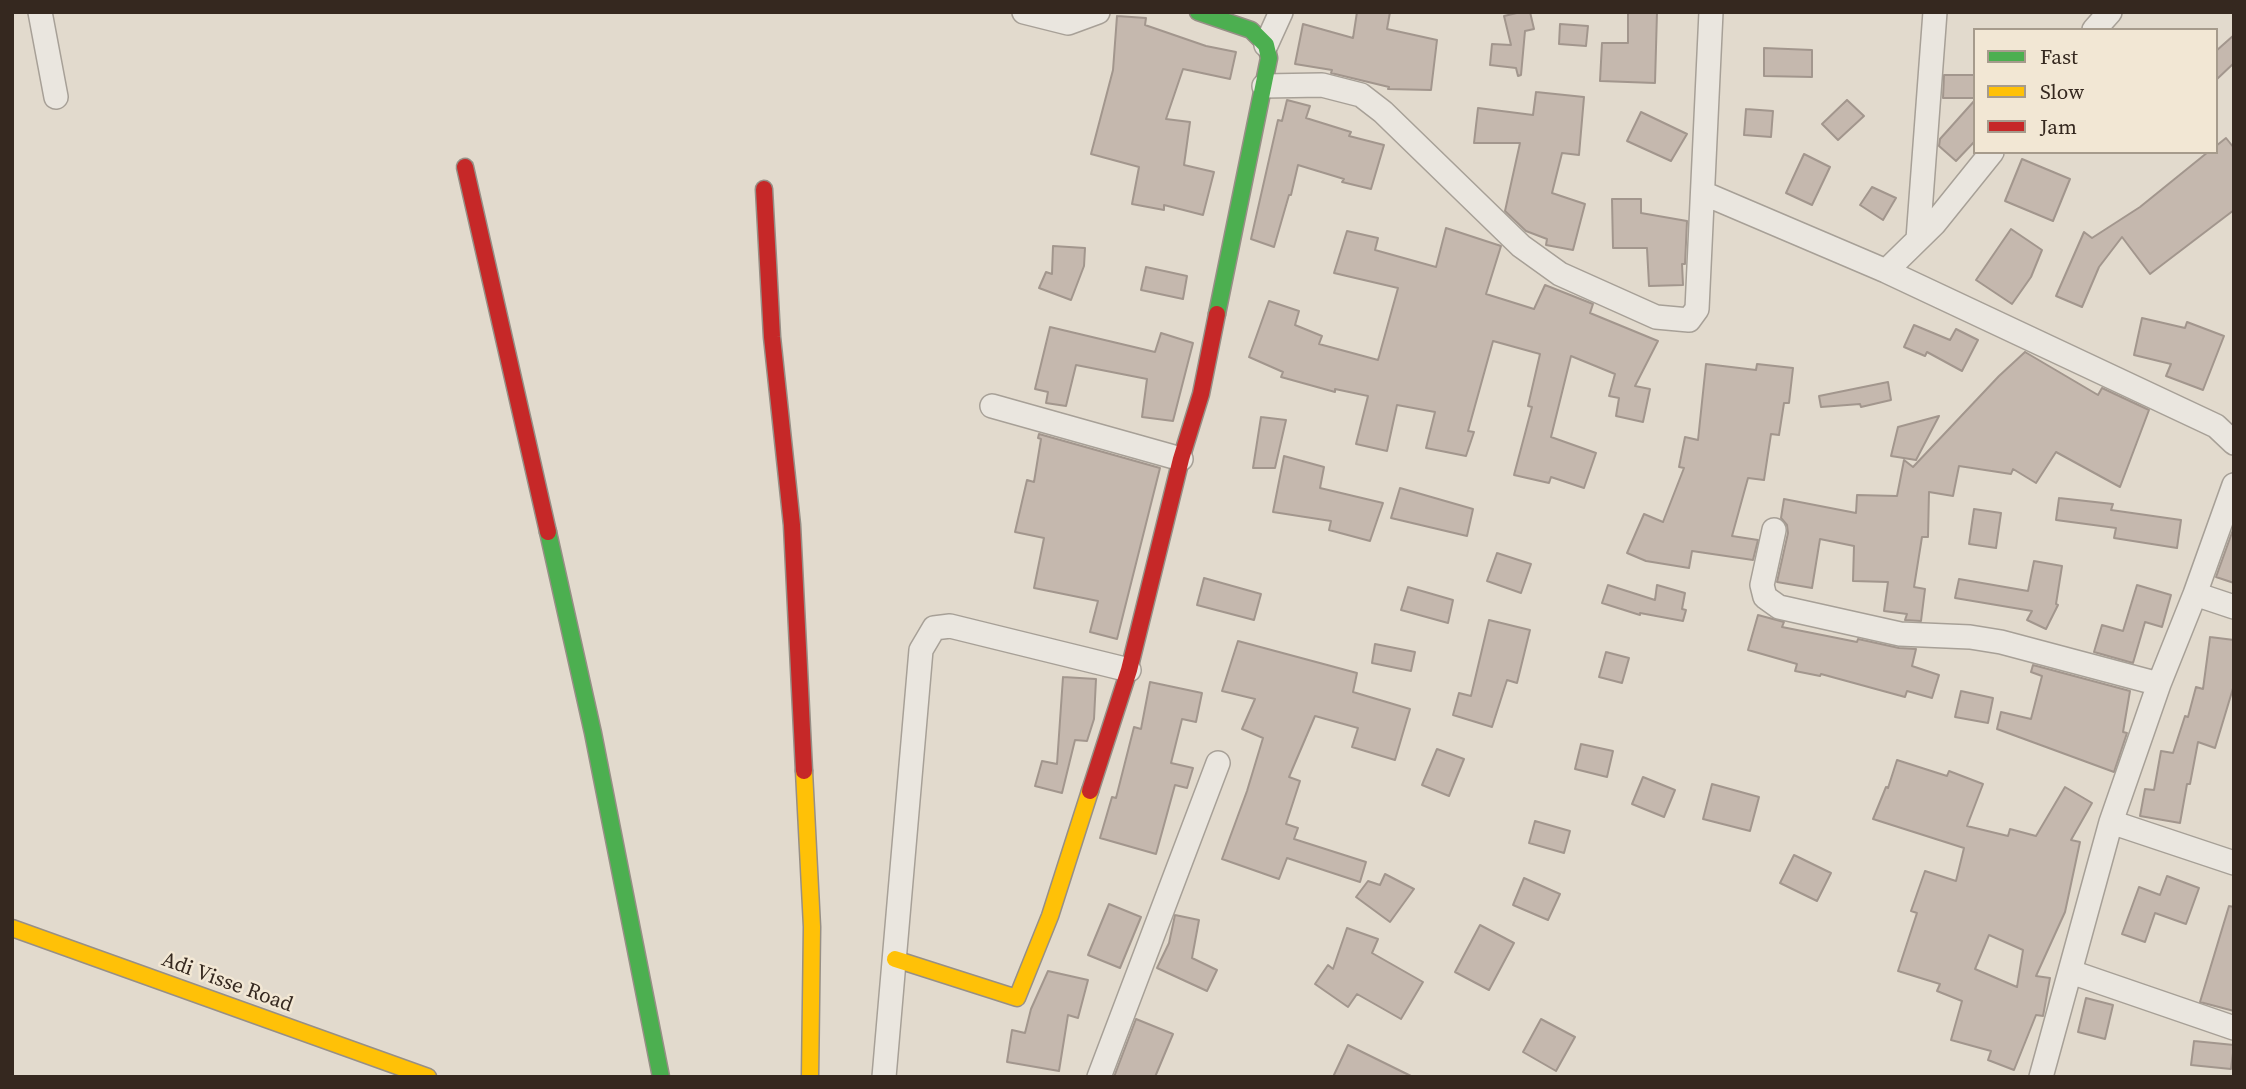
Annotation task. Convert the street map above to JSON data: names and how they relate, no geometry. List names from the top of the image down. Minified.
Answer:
{"streets":{"street":["Adi Visse Road"]},"legend":["Fast","Slow","Jam"]}
